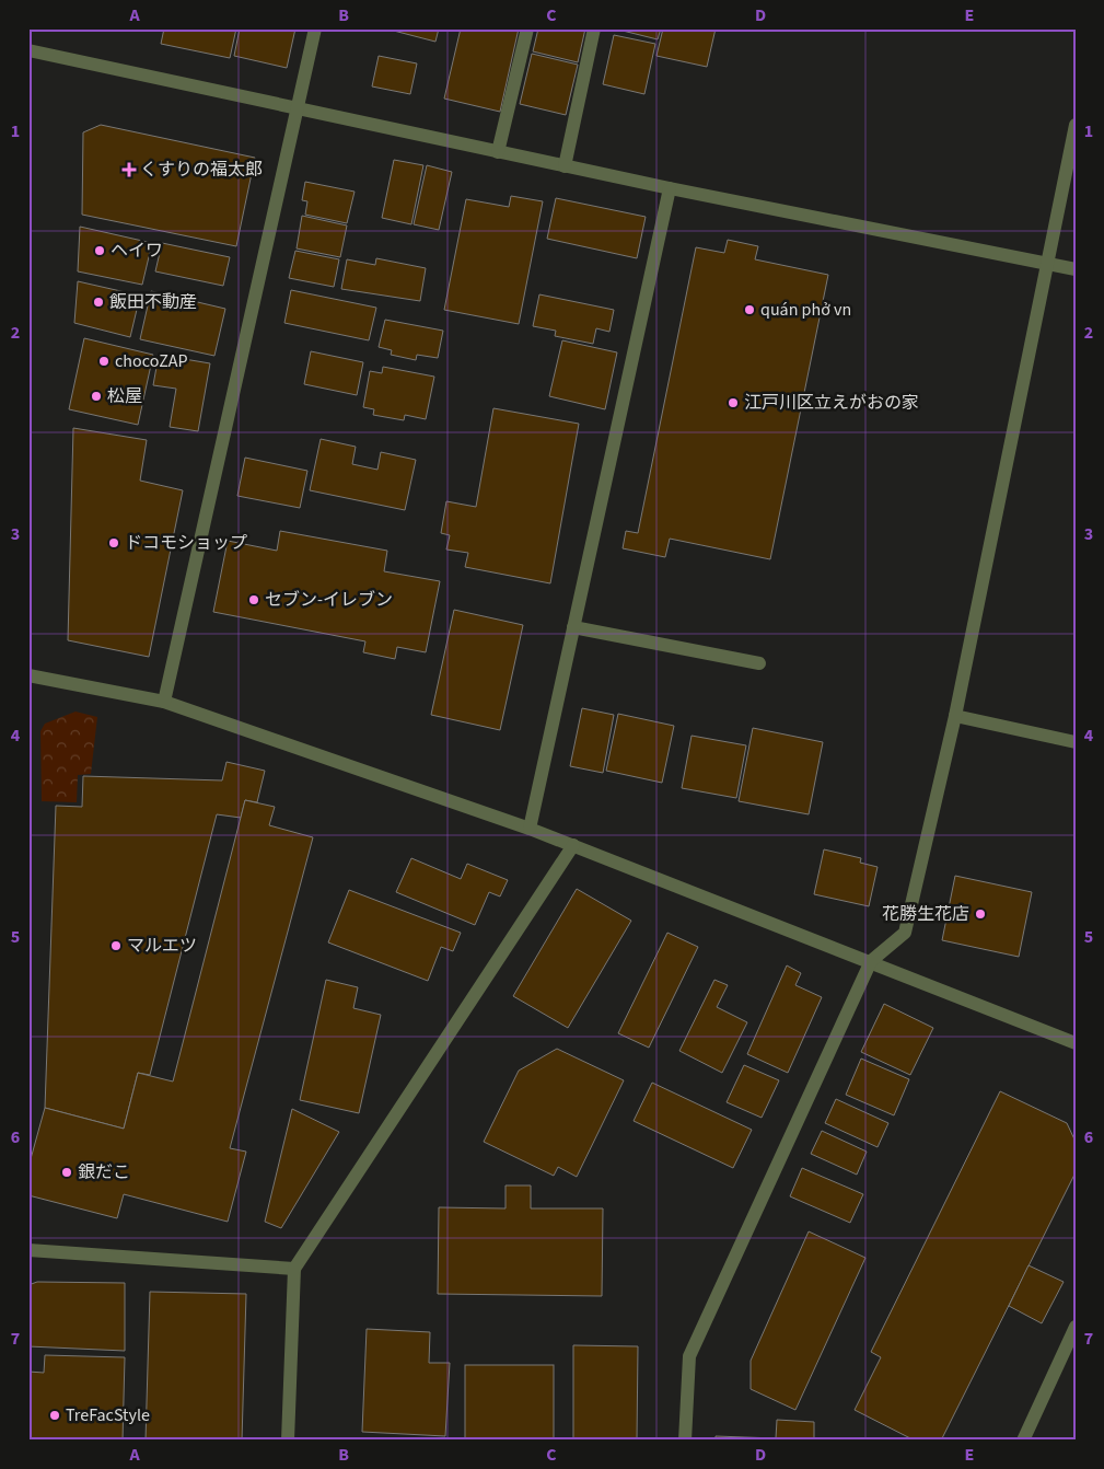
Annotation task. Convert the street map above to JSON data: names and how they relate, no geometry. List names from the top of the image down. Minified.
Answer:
{"places":{"health":["くすりの福太郎"],"other":["ヘイワ","飯田不動産","quán phở vn","chocoZAP","松屋","江戸川区立えがおの家","ドコモショップ","セブン-イレブン","花勝生花店","マルエツ","銀だこ","TreFacStyle"]},"grid":{"columns":["A","B","C","D","E"],"rows":["1","2","3","4","5","6","7"]}}
